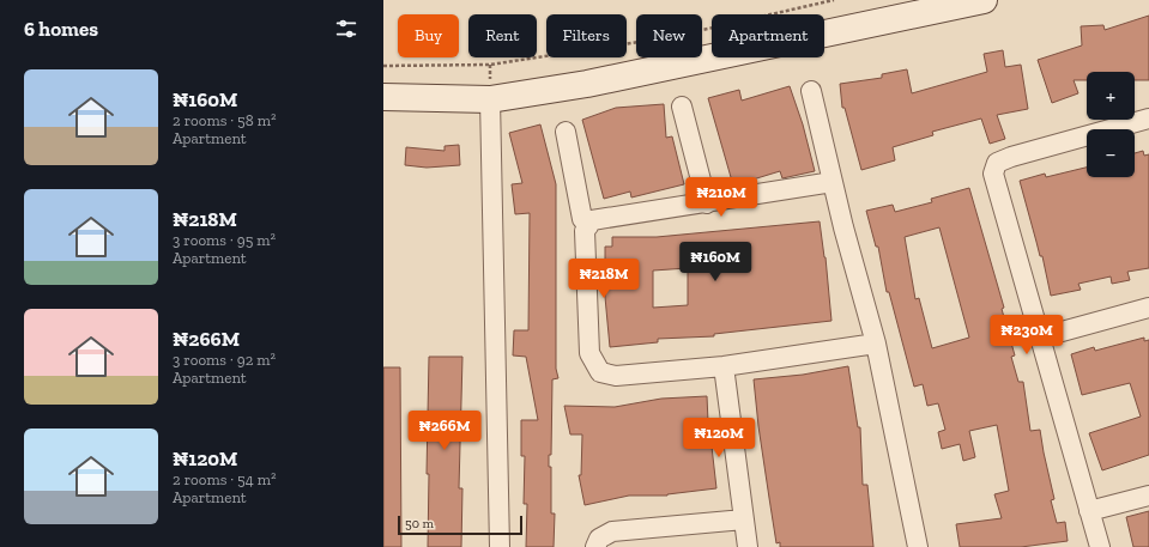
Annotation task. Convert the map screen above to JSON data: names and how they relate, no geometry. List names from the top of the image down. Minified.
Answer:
{"scale_bar":"50 m","page":{"heading":"6 homes","chip":["Buy","Rent","Filters","New","Apartment"],"list":[{"name":"₦160M","note":"2 rooms · 58 m² · Apartment"},{"name":"₦218M","note":"3 rooms · 95 m² · Apartment"},{"name":"₦266M","note":"3 rooms · 92 m² · Apartment"},{"name":"₦120M","note":"2 rooms · 54 m² · Apartment"}],"map_buttons":["+","−"],"price":["₦210M","₦160M","₦218M","₦230M","₦266M","₦120M"],"scale":"50 m"}}
